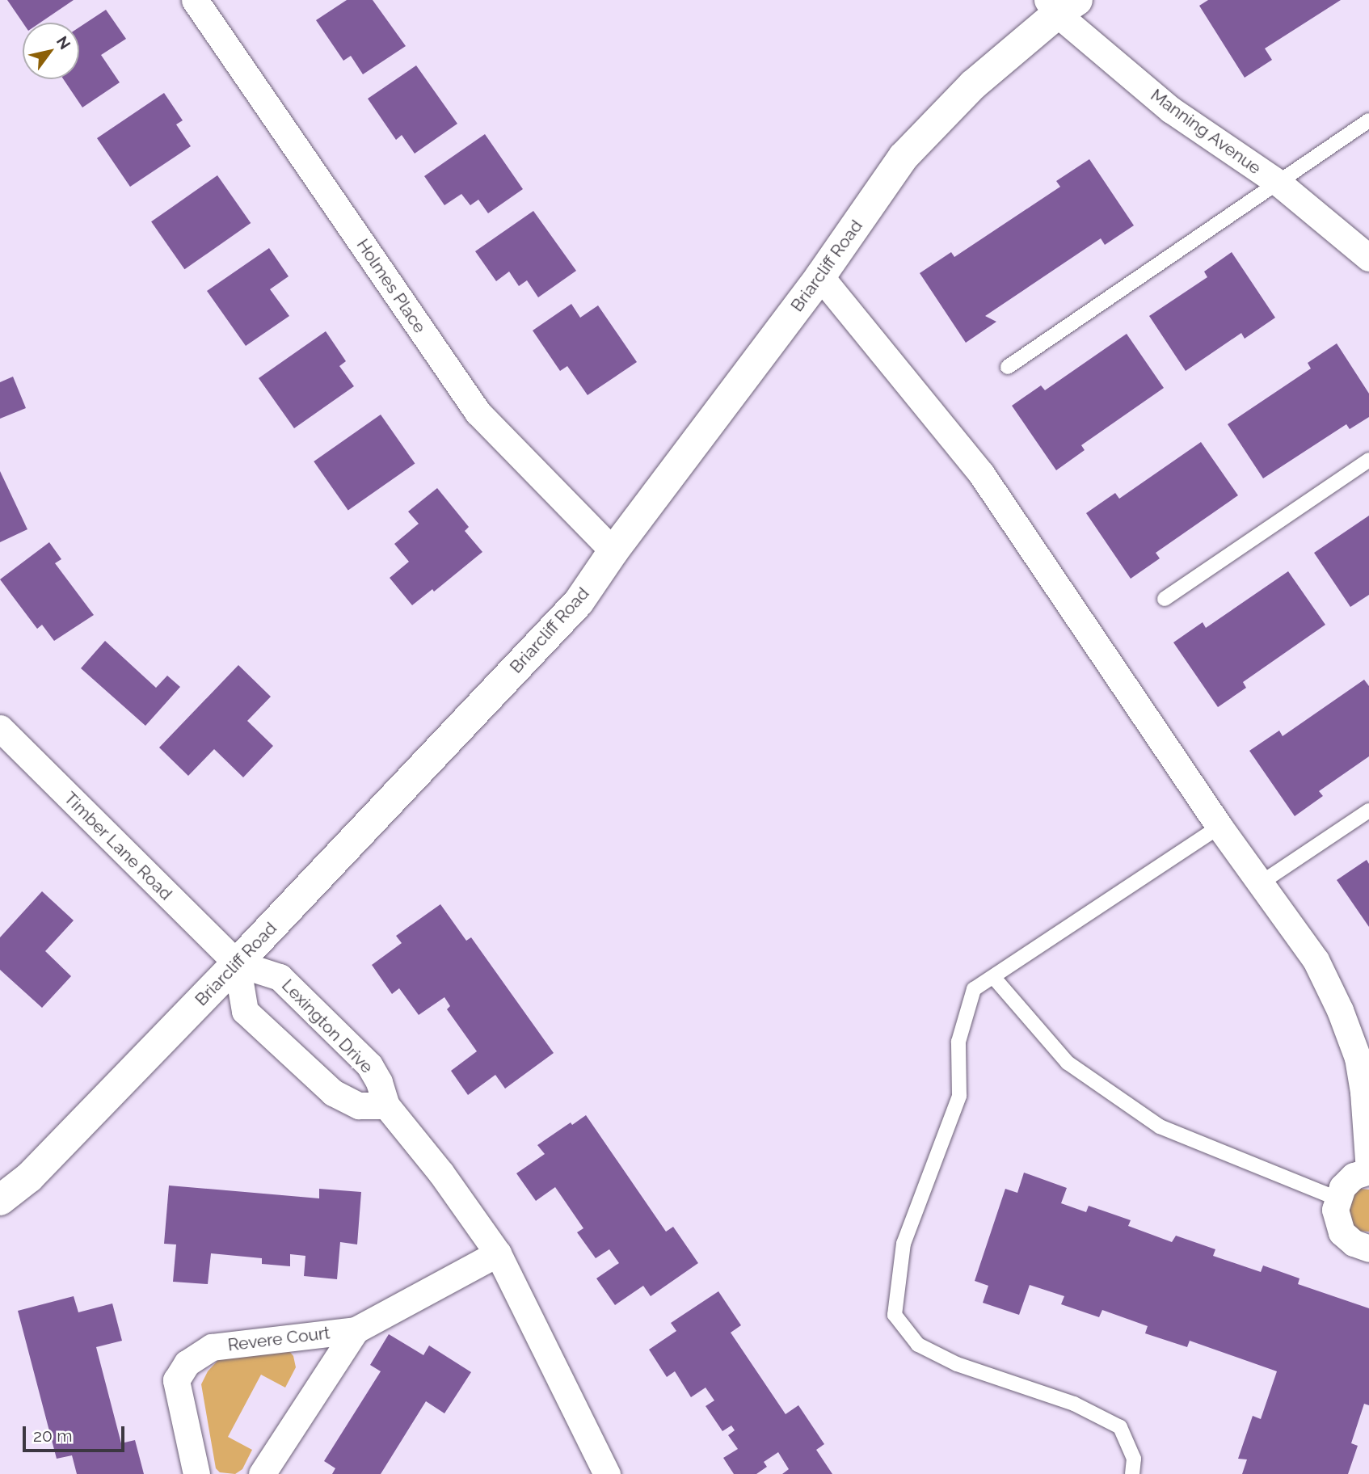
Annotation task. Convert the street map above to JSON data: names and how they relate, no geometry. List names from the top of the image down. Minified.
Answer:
{"streets":{"street":["Manning Avenue","Briarcliff Road","Holmes Place","Timber Lane Road","Lexington Drive","Revere Court"]},"crossings":[["Manning Avenue","Briarcliff Road"],["Briarcliff Road","Holmes Place"],["Briarcliff Road","Timber Lane Road"],["Briarcliff Road","Lexington Drive"],["Timber Lane Road","Lexington Drive"],["Lexington Drive","Revere Court"]],"scale_bar":"20 m","north":"top right"}
